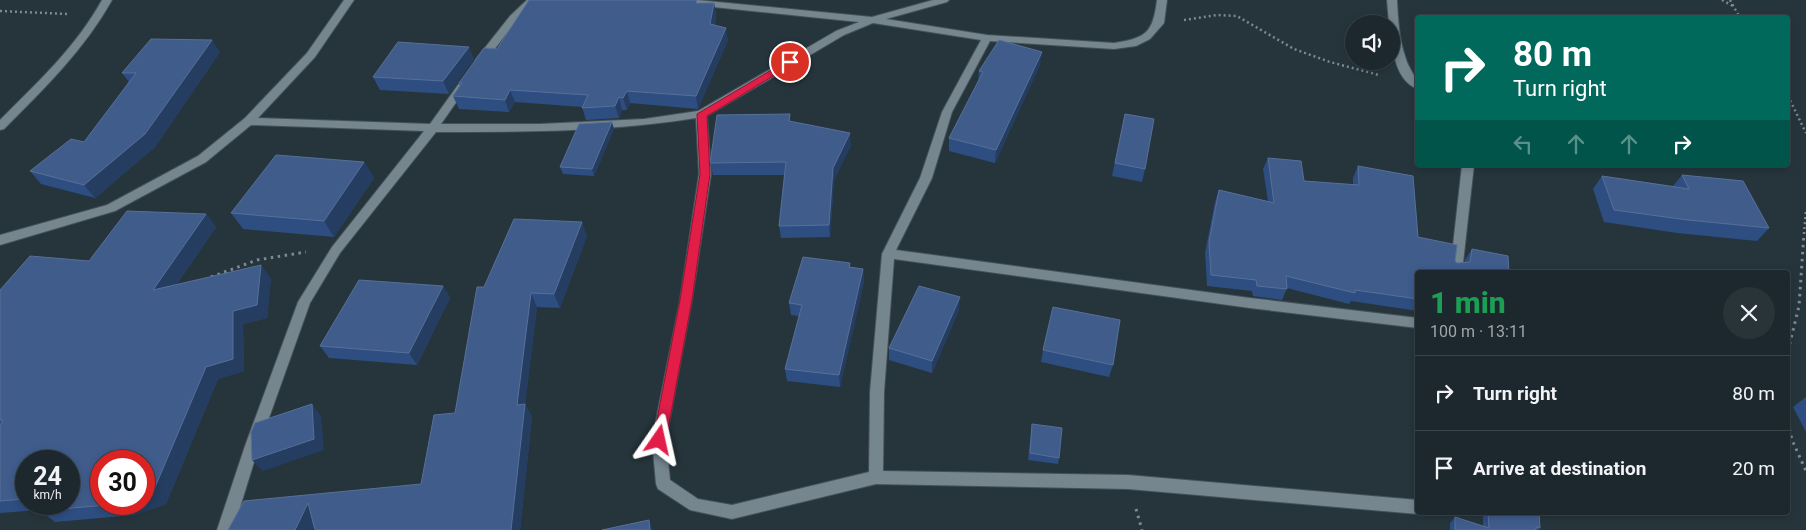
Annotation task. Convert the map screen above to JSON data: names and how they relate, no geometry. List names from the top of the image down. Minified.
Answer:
{"page":{"turn":["80 m","Turn right"],"heading":["1 min","100 m · 13:11"],"list":[{"name":"Turn right","value":"80 m"},{"name":"Arrive at destination","value":"20 m"}],"speed":"24 km/h","limit":"30"}}
